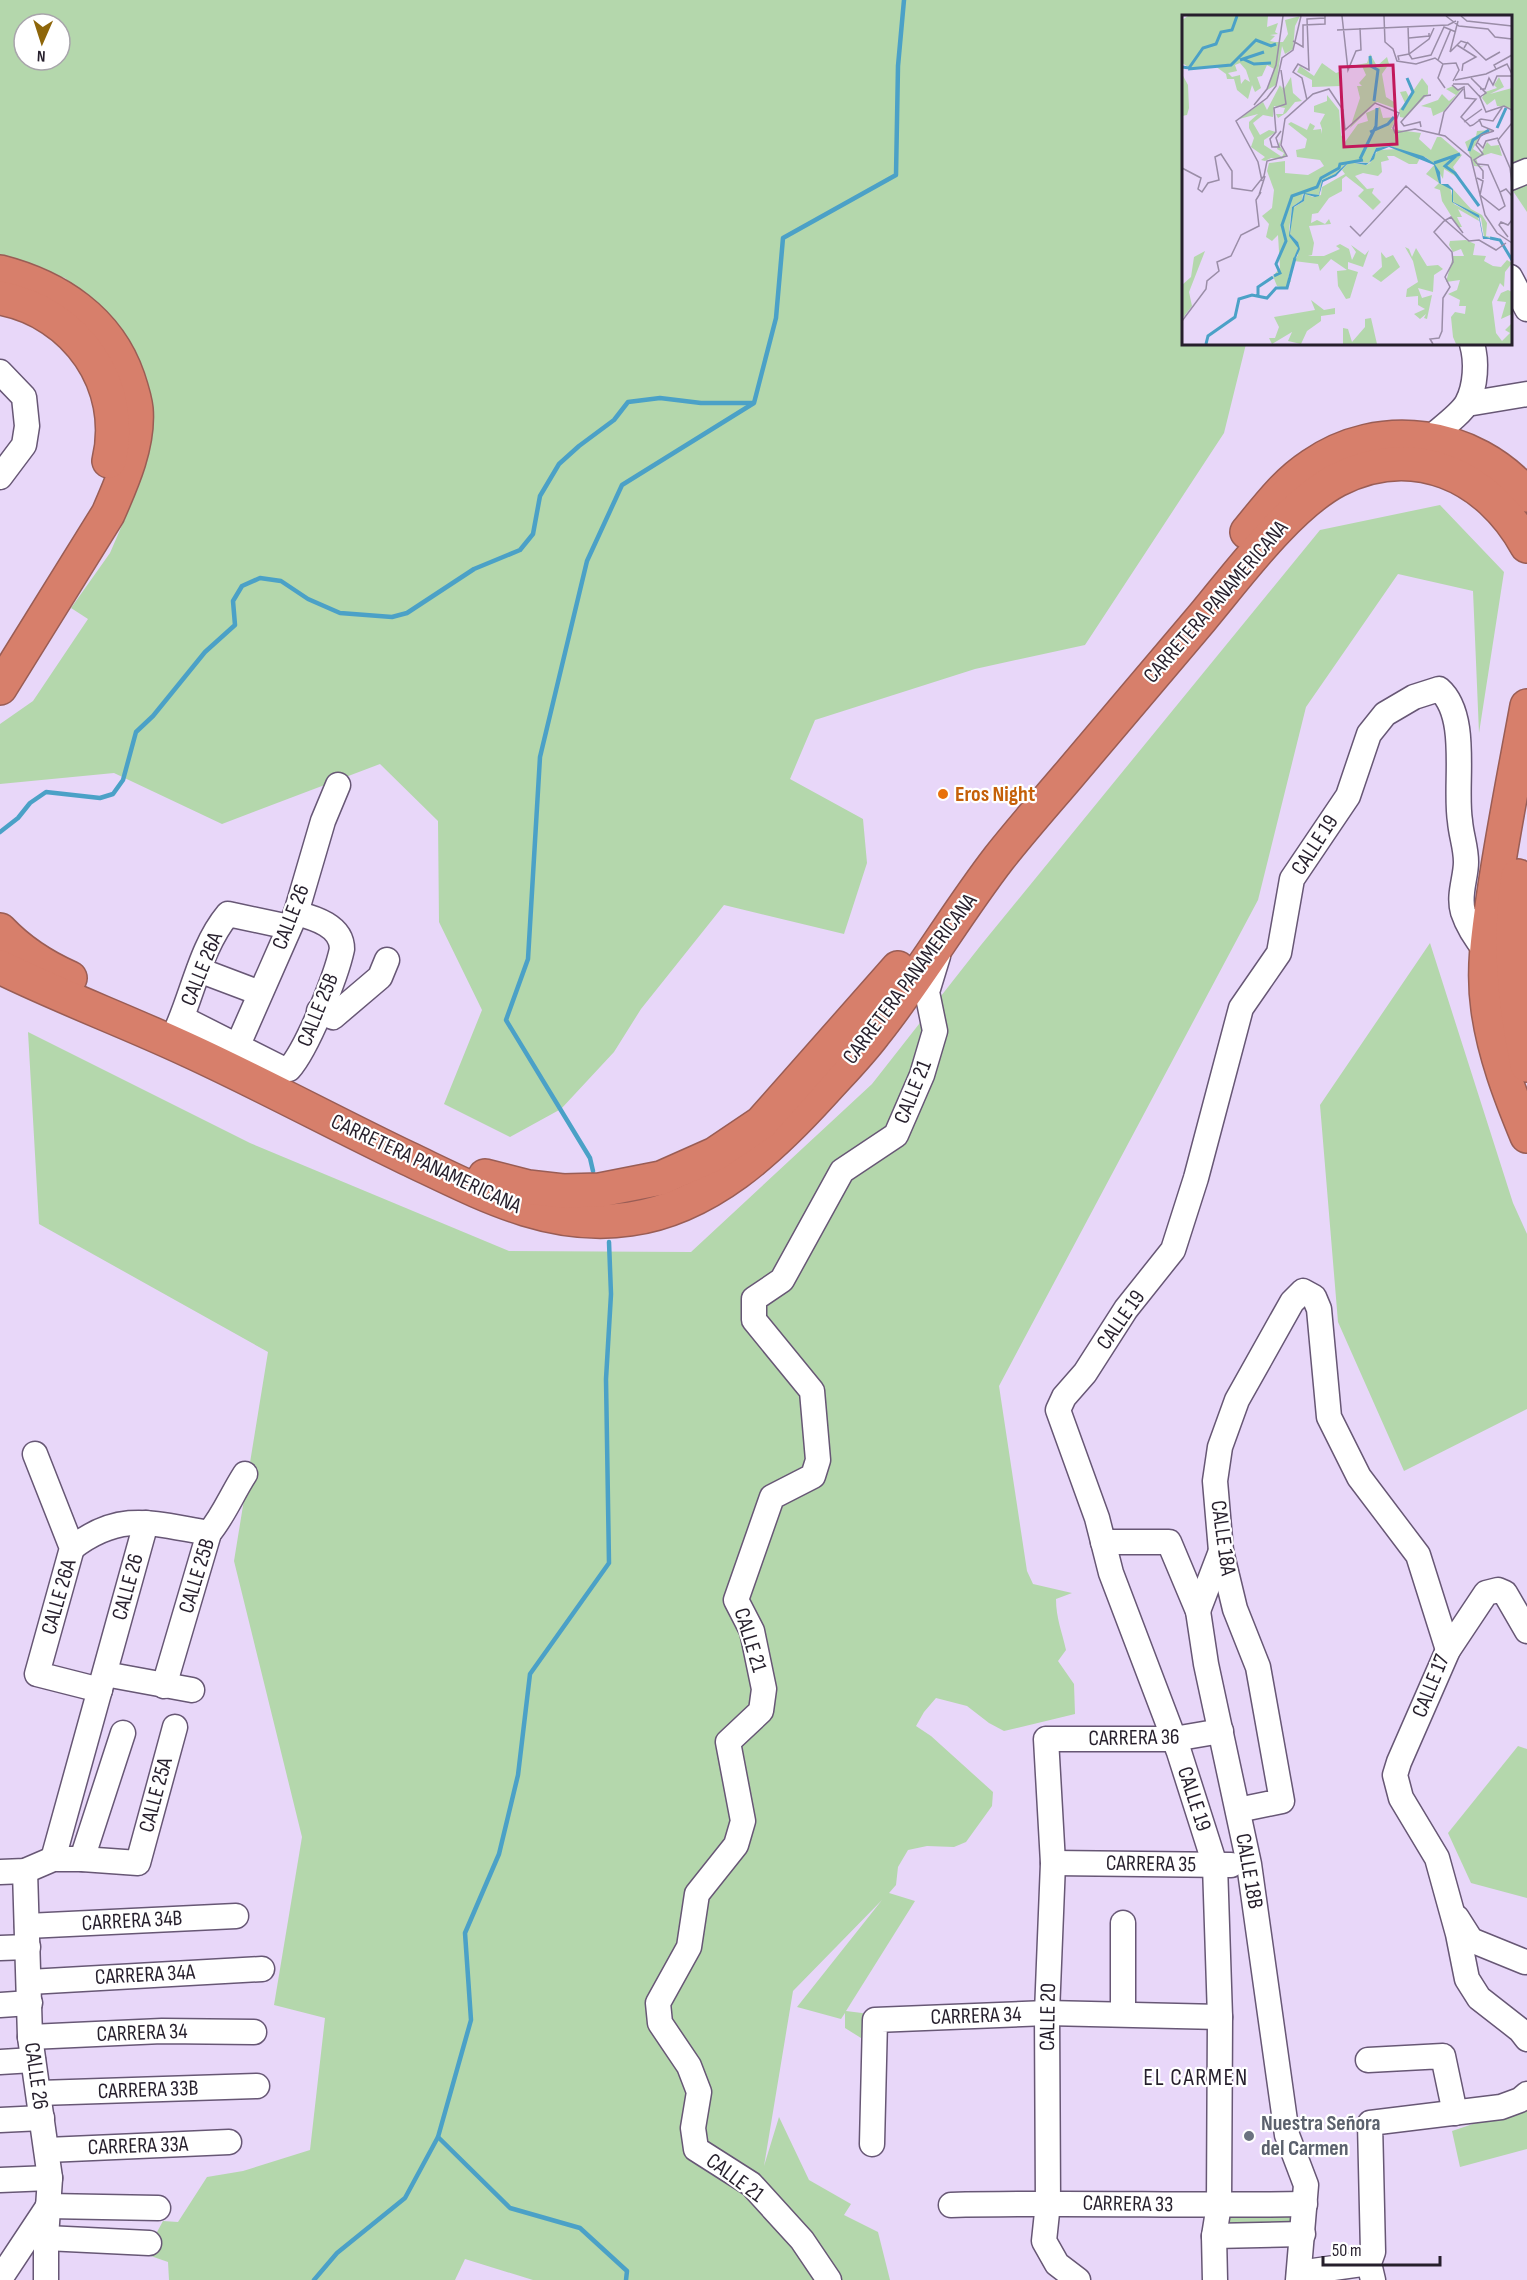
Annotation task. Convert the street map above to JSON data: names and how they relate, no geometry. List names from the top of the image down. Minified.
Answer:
{"streets":{"highway":["CARRETERA PANAMERICANA"],"street":["CALLE 19","CALLE 26","CALLE 26A","CALLE 25B","CALLE 21","CALLE 18A","CALLE 17","CARRERA 36","CALLE 25A","CARRERA 35","CALLE 18B","CARRERA 34B","CARRERA 34A","CARRERA 34","CALLE 20","CARRERA 33B","CARRERA 33A","CARRERA 33"]},"crossings":[["CARRETERA PANAMERICANA","CALLE 26A"],["CARRETERA PANAMERICANA","CALLE 21"],["CALLE 19","CARRERA 36"],["CALLE 19","CARRERA 35"],["CALLE 19","CALLE 18B"],["CALLE 19","CARRERA 34"],["CALLE 19","CARRERA 33"],["CALLE 26","CALLE 26A"],["CALLE 26","CALLE 25B"],["CALLE 26","CARRERA 34B"],["CALLE 26","CARRERA 34A"],["CALLE 26","CARRERA 34"],["CALLE 26","CARRERA 33B"],["CALLE 26","CARRERA 33A"],["CALLE 26A","CALLE 25B"],["CALLE 18A","CALLE 17"],["CALLE 18A","CALLE 18B"],["CARRERA 36","CALLE 18B"],["CARRERA 36","CALLE 20"],["CARRERA 35","CALLE 18B"],["CARRERA 35","CALLE 20"],["CALLE 18B","CARRERA 33"],["CARRERA 34","CALLE 20"],["CALLE 20","CARRERA 33"]],"districts":["EL CARMEN"],"places":["Eros Night","Nuestra Señora del Carmen"],"scale_bar":"50 m","north":"bottom"}
